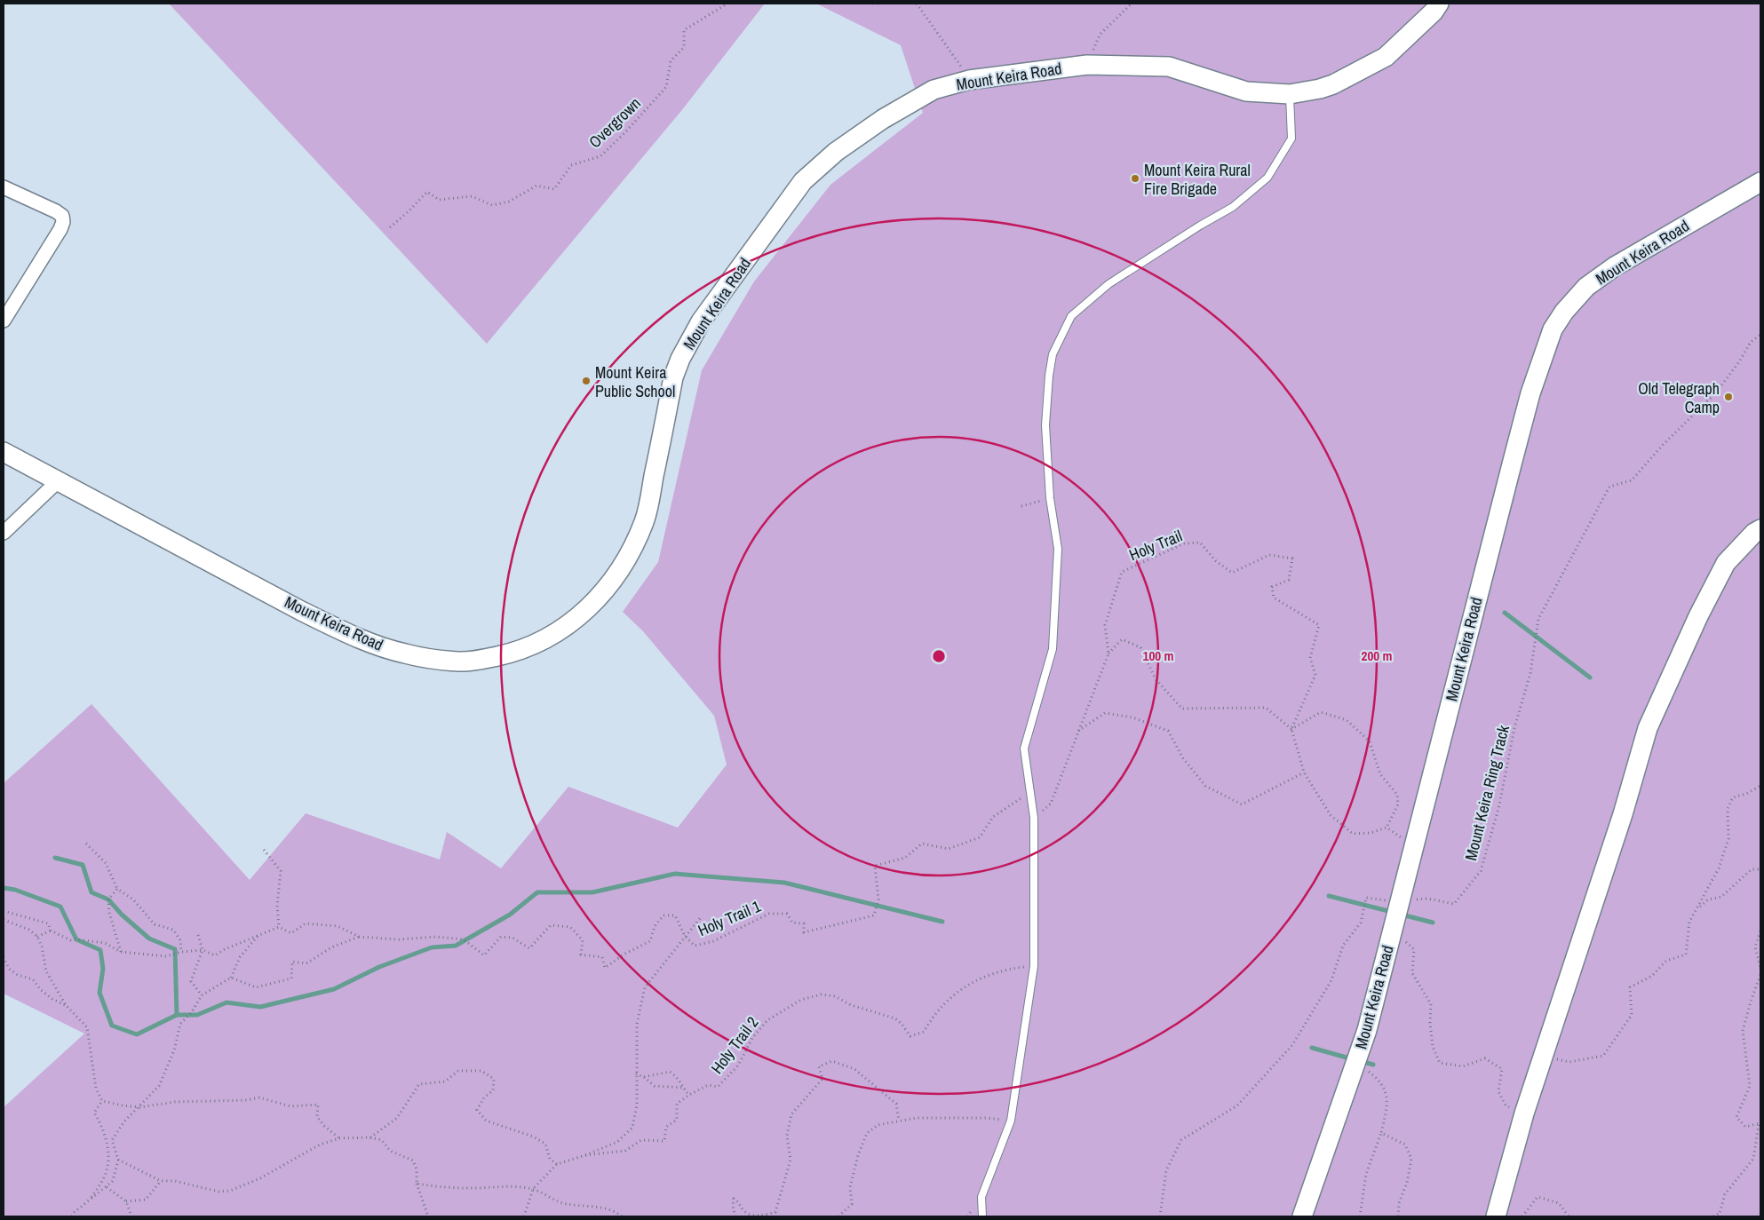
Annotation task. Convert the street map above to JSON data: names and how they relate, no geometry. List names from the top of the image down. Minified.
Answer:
{"streets":{"main road":["Mount Keira Road"],"path":["Overgrown","Holy Trail","Mount Keira Ring Track","Holy Trail 1","Holy Trail 2"]},"crossings":[["Mount Keira Road","Mount Keira Ring Track"]],"places":["Mount Keira Rural Fire Brigade","Mount Keira Public School","Old Telegraph Camp"],"rings":["100 m","200 m"]}
